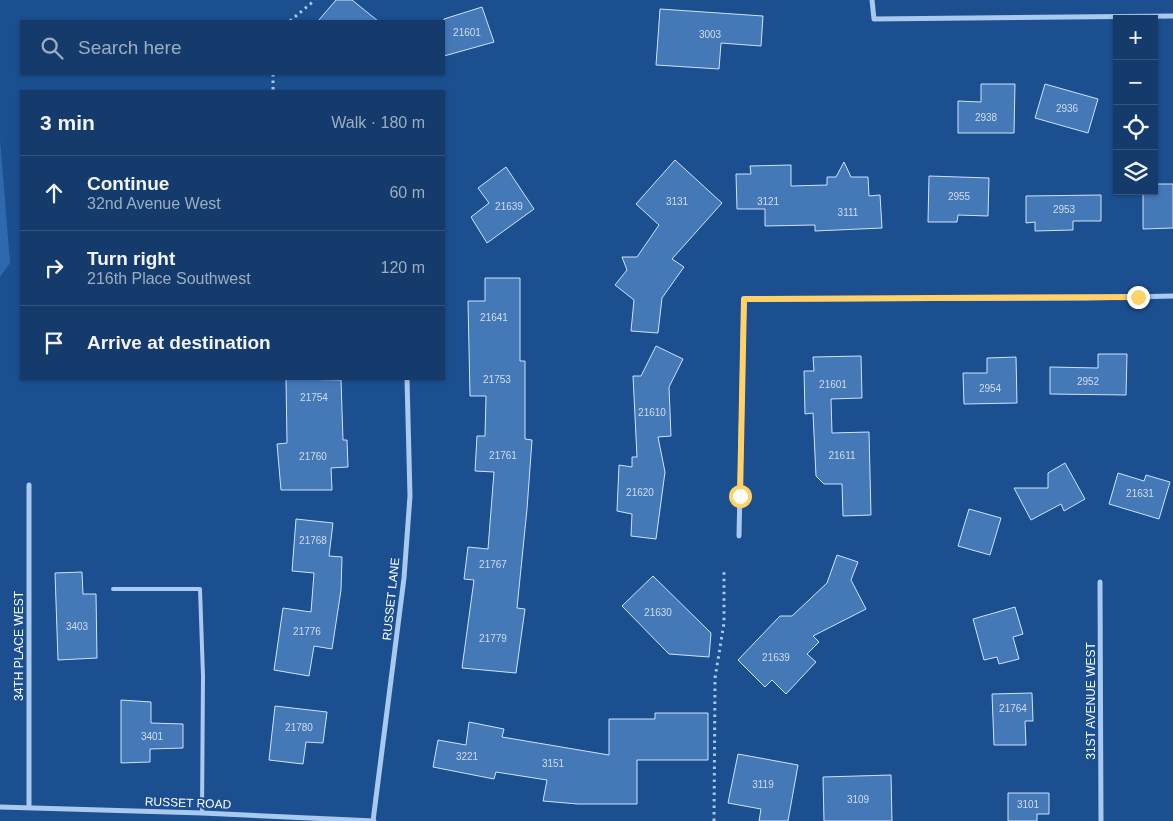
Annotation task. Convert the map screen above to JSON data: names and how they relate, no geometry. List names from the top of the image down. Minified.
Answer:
{"streets":{"street":["RUSSET LANE","34TH PLACE WEST","31ST AVENUE WEST","RUSSET ROAD"]},"crossings":[["RUSSET LANE","RUSSET ROAD"],["34TH PLACE WEST","RUSSET ROAD"]],"house_numbers":["21601","3003","2936","2938","2955","3131","3121","21639","2953","3111","21641","21753","2952","21601","2954","21754","21610","21761","21611","21760","21620","21631","21768","21767","21630","3403","21776","21779","21639","21764","21780","3401","3221","3151","3119","3109","3101"],"page":{"map_buttons":["+","−"],"search":"Search here","heading":["3 min","Walk · 180 m"],"list":[["Continue","32nd Avenue West","60 m"],["Turn right","216th Place Southwest","120 m"],"Arrive at destination"]}}
